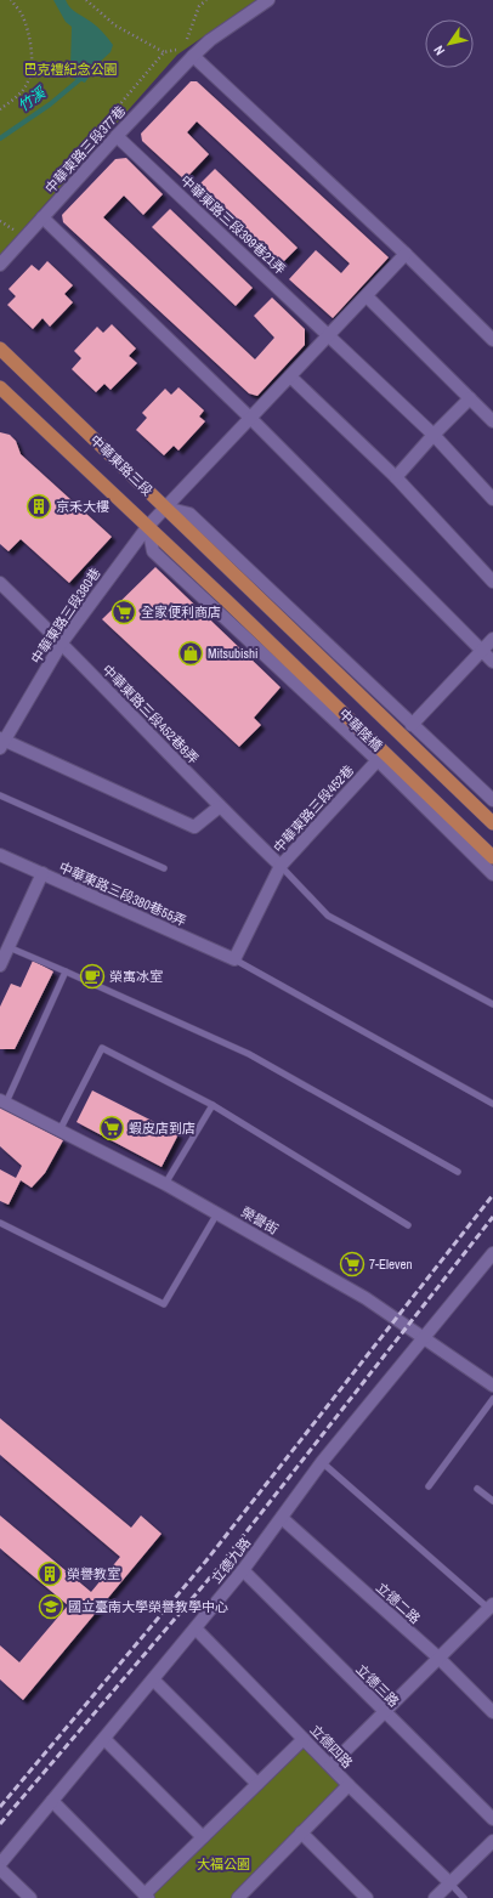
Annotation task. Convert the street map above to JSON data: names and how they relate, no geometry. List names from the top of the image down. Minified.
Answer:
{"streets":{"main road":["中華東路三段","中華陸橋"],"street":["中華東路三段377巷","中華東路三段399巷21弄","中華東路三段380巷","中華東路三段452巷8弄","中華東路三段452巷","中華東路三段380巷55弄","榮譽街","立德九路","立德二路","立德三路","立德四路"]},"crossings":[["中華東路三段377巷","中華東路三段399巷21弄"],["中華東路三段399巷21弄","中華東路三段380巷"],["中華東路三段","中華東路三段380巷"],["中華東路三段","中華陸橋"],["中華東路三段380巷","中華東路三段452巷8弄"],["中華東路三段452巷8弄","中華東路三段452巷"],["中華東路三段452巷","中華東路三段380巷55弄"],["榮譽街","立德九路"],["立德九路","立德二路"],["立德九路","立德三路"],["立德九路","立德四路"]],"water":["竹溪"],"parks":["巴克禮紀念公園","大福公園"],"places":{"building":["京禾大樓","榮譽教室"],"supermarket":["全家便利商店","蝦皮店到店","7-Eleven"],"shop":["Mitsubishi"],"cafe":["榮寓冰室"],"school or university":["國立臺南大學榮譽教學中心"]},"north":"bottom left"}
